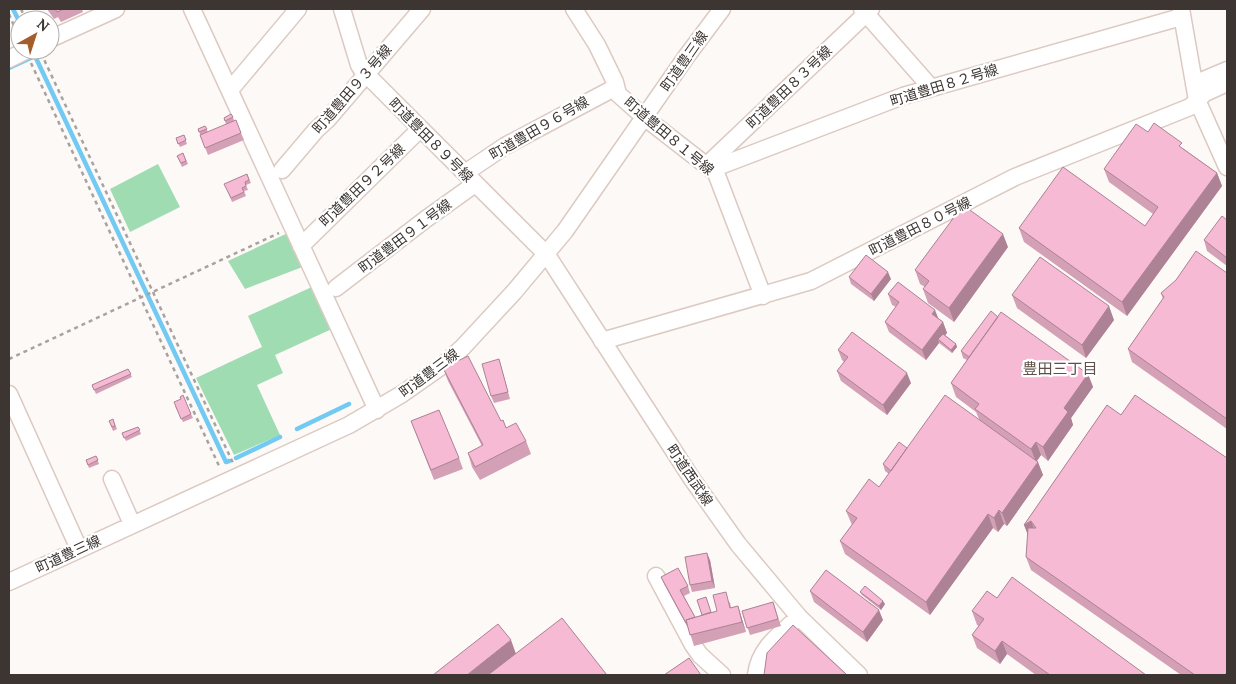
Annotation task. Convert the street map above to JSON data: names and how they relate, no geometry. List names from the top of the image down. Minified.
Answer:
{"streets":{"street":["町道豊三線","町道豊田８２号線","町道豊田８３号線","町道豊田９３号線","町道豊田９６号線","町道豊田８１号線","町道豊田８９号線","町道豊田９２号線","町道豊田８０号線","町道豊田９１号線","町道西武線"]},"crossings":[["町道豊三線","町道豊田８１号線"],["町道豊三線","町道豊田８９号線"],["町道豊三線","町道西武線"],["町道豊田８２号線","町道豊田８３号線"],["町道豊田８２号線","町道豊田８１号線"],["町道豊田８３号線","町道豊田８１号線"],["町道豊田９３号線","町道豊田８９号線"],["町道豊田９６号線","町道豊田８１号線"],["町道豊田９６号線","町道豊田８９号線"],["町道豊田９６号線","町道豊田９１号線"],["町道豊田８１号線","町道豊田８０号線"],["町道豊田８９号線","町道豊田９２号線"],["町道豊田８９号線","町道豊田９１号線"],["町道豊田８９号線","町道西武線"],["町道豊田８０号線","町道西武線"]],"districts":["豊田三丁目"],"north":"top right"}
